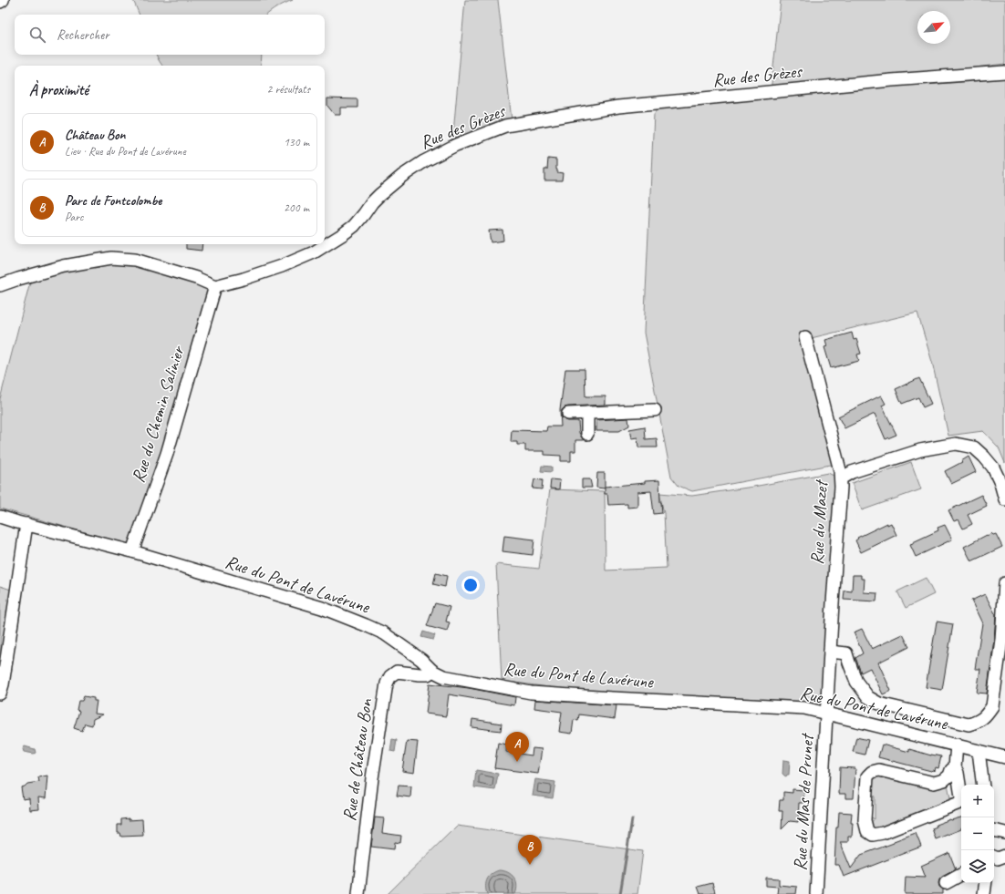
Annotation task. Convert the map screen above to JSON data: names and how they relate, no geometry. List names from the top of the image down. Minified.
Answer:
{"streets":{"street":["Rue des Grèzes","Rue du Chemin Salinier","Rue du Mazet","Rue du Pont de Lavérune","Rue de Château Bon","Rue du Mas de Prunet"]},"crossings":[["Rue des Grèzes","Rue du Chemin Salinier"],["Rue du Chemin Salinier","Rue du Pont de Lavérune"],["Rue du Mazet","Rue du Pont de Lavérune"],["Rue du Mazet","Rue du Mas de Prunet"],["Rue du Pont de Lavérune","Rue de Château Bon"],["Rue du Pont de Lavérune","Rue du Mas de Prunet"]],"north":"top right","page":{"search":"Rechercher","heading":["À proximité","2 résultats"],"list":[{"mark":"A","name":"Château Bon","note":"Lieu · Rue du Pont de Lavérune","value":"130 m"},{"mark":"B","name":"Parc de Fontcolombe","note":"Parc","value":"200 m"}],"pins":["A","B"],"map_buttons":["+","−"]}}
